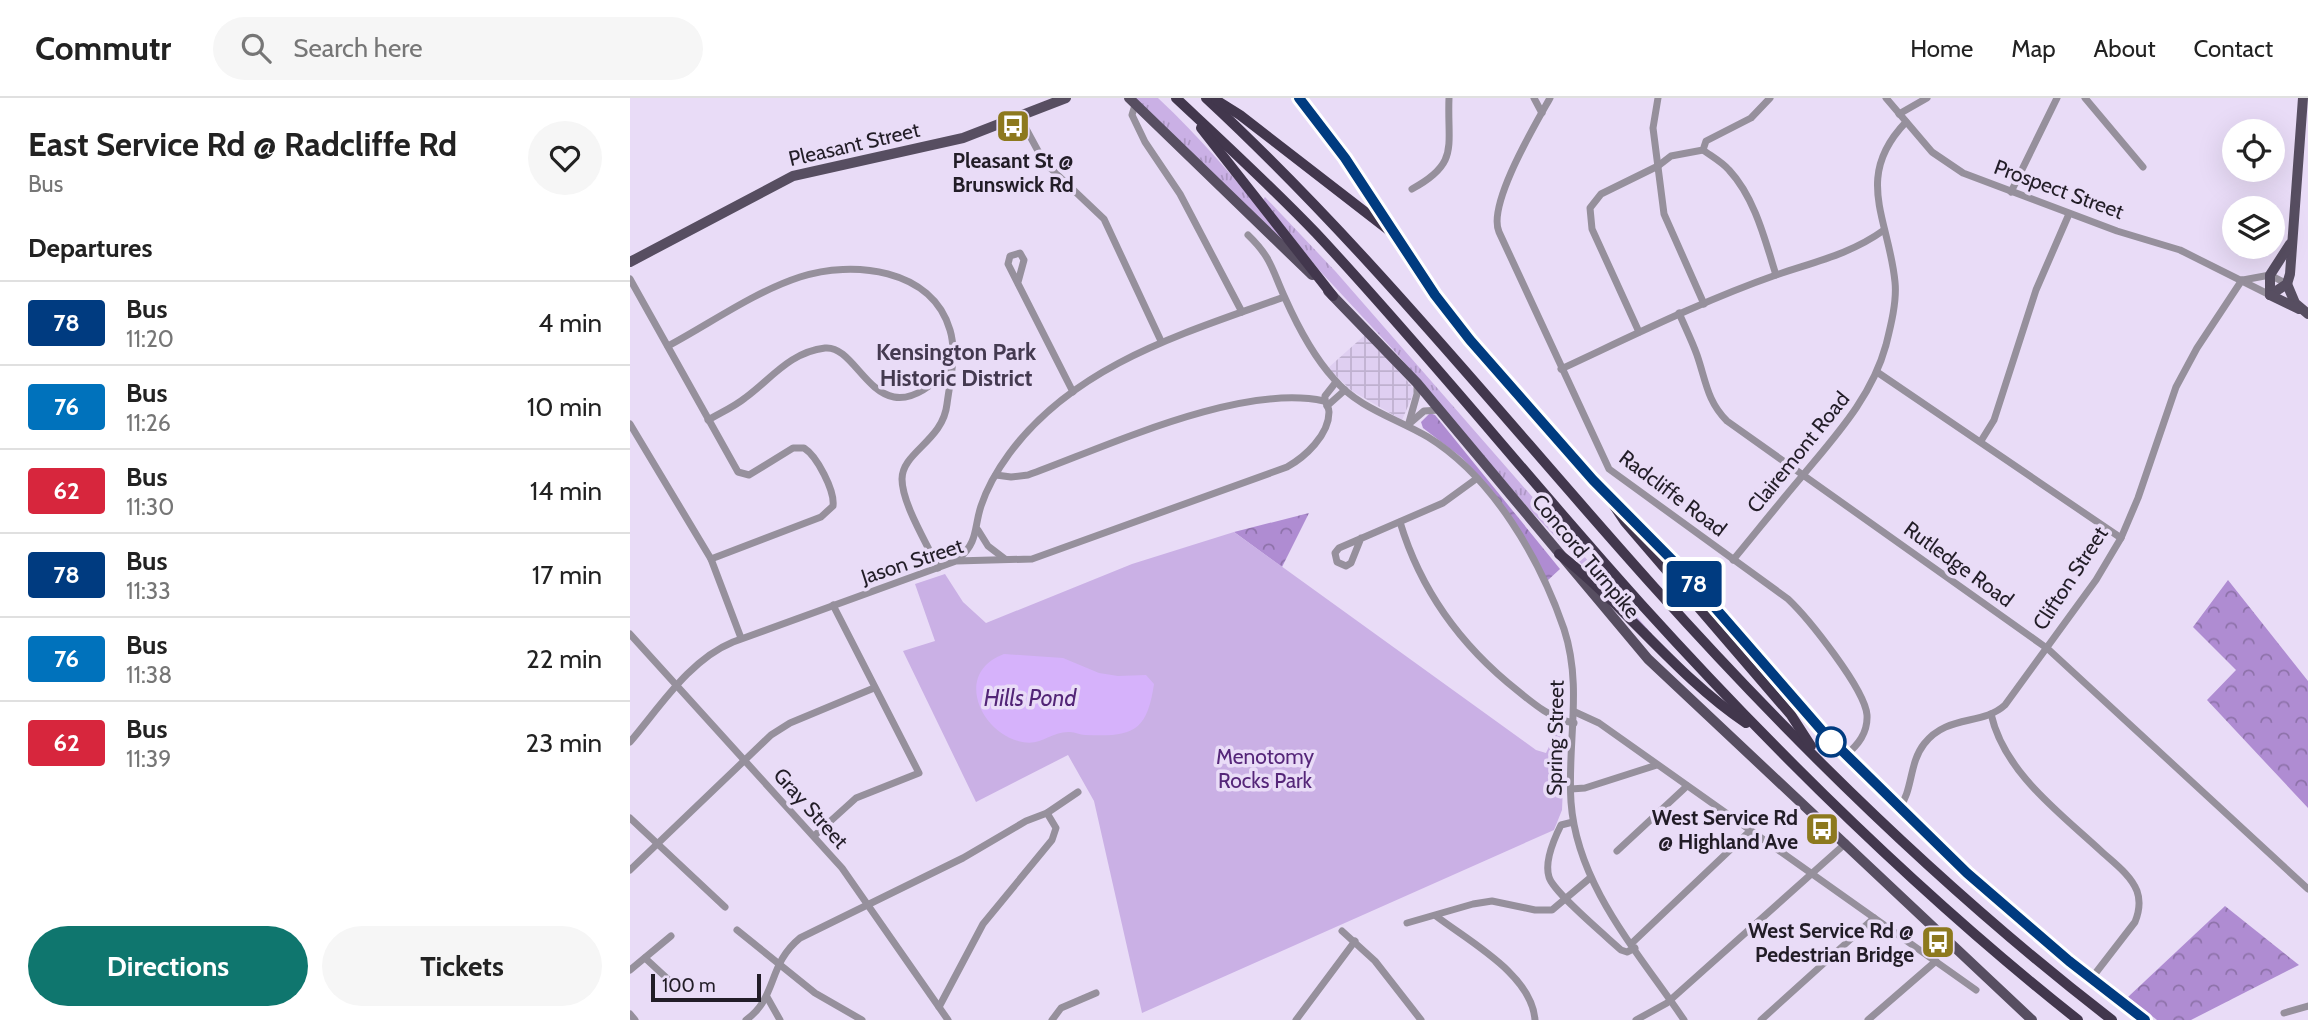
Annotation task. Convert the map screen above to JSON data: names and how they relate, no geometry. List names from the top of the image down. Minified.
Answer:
{"streets":{"highway":["Concord Turnpike"],"main road":["Pleasant Street","Prospect Street"],"street":["Clairemont Road","Radcliffe Road","Jason Street","Rutledge Road","Clifton Street","Spring Street","Gray Street"]},"crossings":[["Prospect Street","Clairemont Road"],["Prospect Street","Clifton Street"],["Clairemont Road","Radcliffe Road"],["Clairemont Road","Rutledge Road"],["Jason Street","Spring Street"],["Jason Street","Gray Street"],["Rutledge Road","Clifton Street"]],"districts":["Kensington Park Historic District"],"water":["Hills Pond"],"parks":["Menotomy Rocks Park"],"places":{"bus stop":["Pleasant St @ Brunswick Rd","West Service Rd @ Highland Ave","West Service Rd @ Pedestrian Bridge"]},"lines":["bus line 78"],"scale_bar":"100 m","page":{"header":"Commutr","search":"Search here","nav":["Home","Map","About","Contact"],"heading":[["East Service Rd @ Radcliffe Rd","Bus"],"Departures"],"on_map":"78","list":[{"mark":"78","name":"Bus","note":"11:20","value":"4 min"},{"mark":"76","name":"Bus","note":"11:26","value":"10 min"},{"mark":"62","name":"Bus","note":"11:30","value":"14 min"},{"mark":"78","name":"Bus","note":"11:33","value":"17 min"},{"mark":"76","name":"Bus","note":"11:38","value":"22 min"},{"mark":"62","name":"Bus","note":"11:39","value":"23 min"}],"buttons":["Directions","Tickets"],"scale":"100 m"}}
